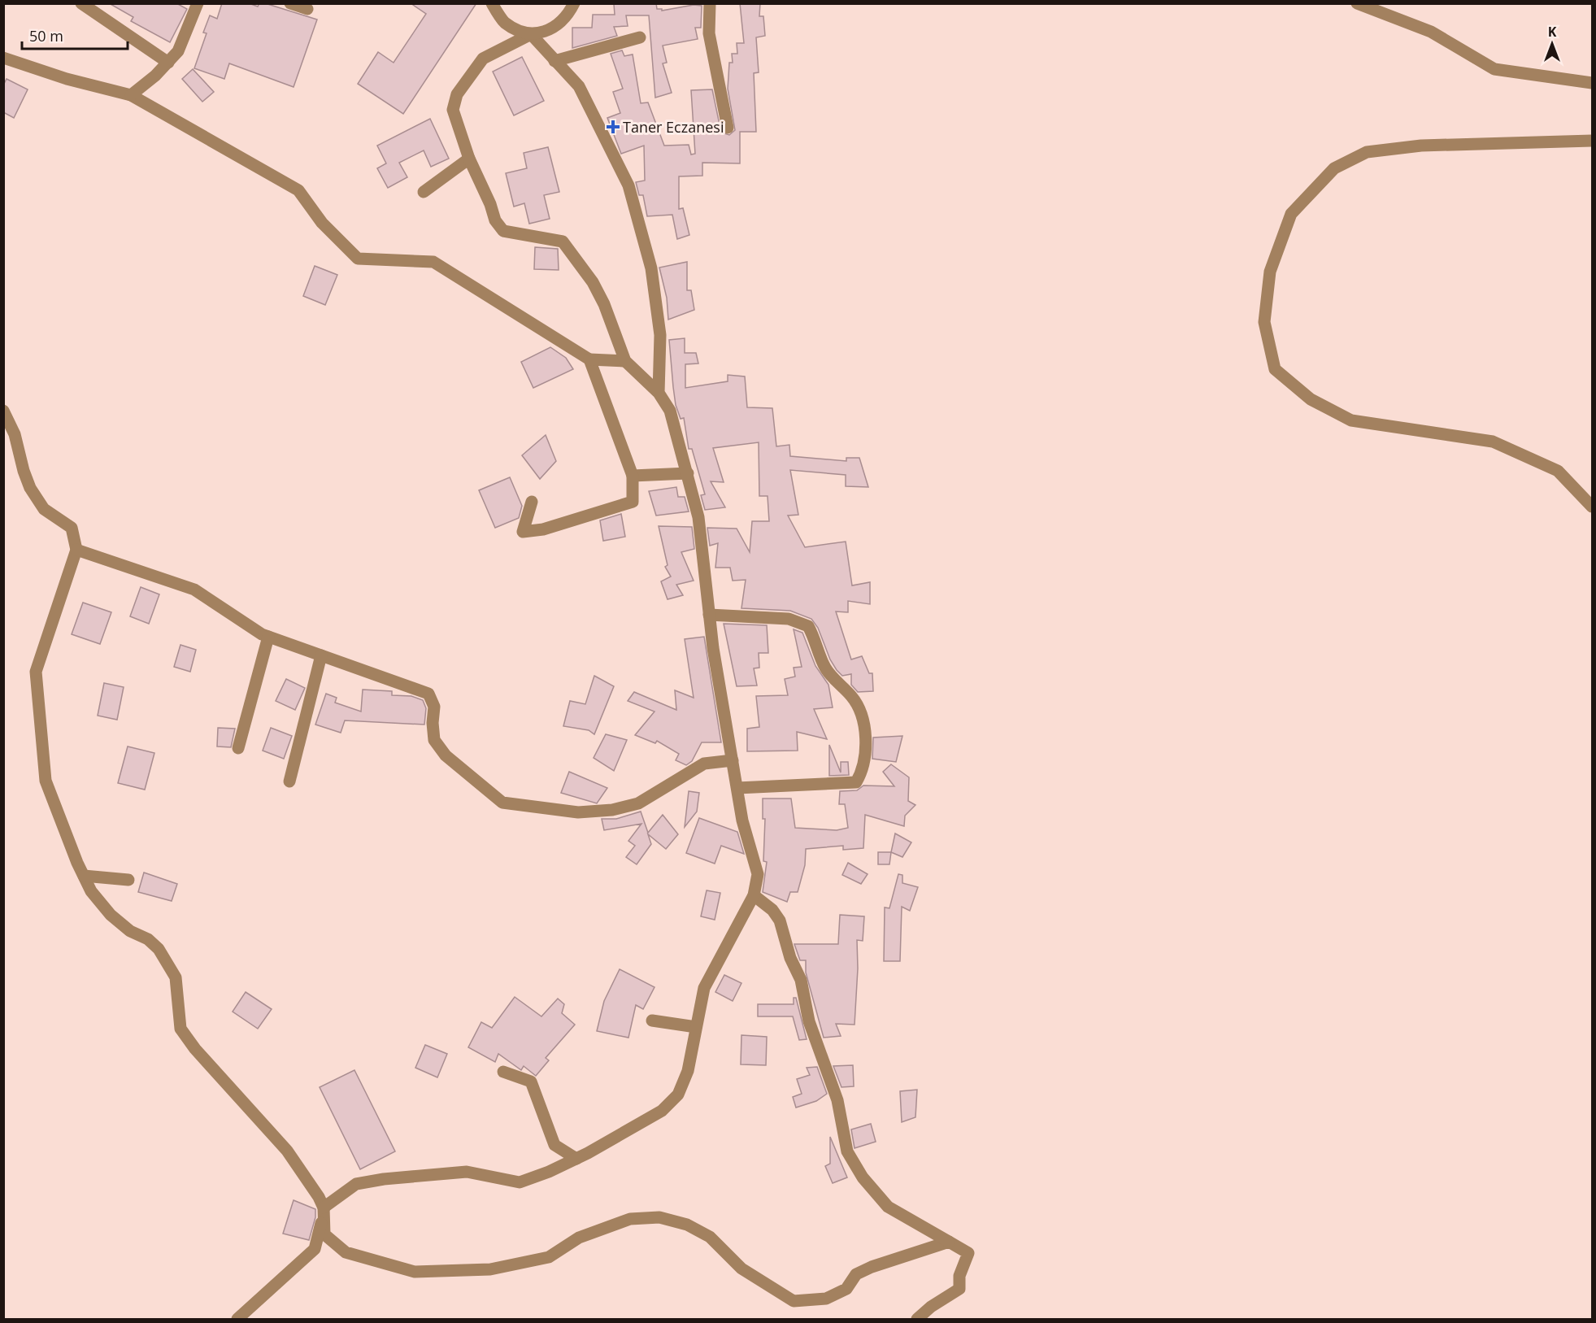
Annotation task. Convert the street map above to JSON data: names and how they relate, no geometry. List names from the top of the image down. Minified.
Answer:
{"places":{"health":["Taner Eczanesi"]},"scale_bar":"50 m","north":"top"}
